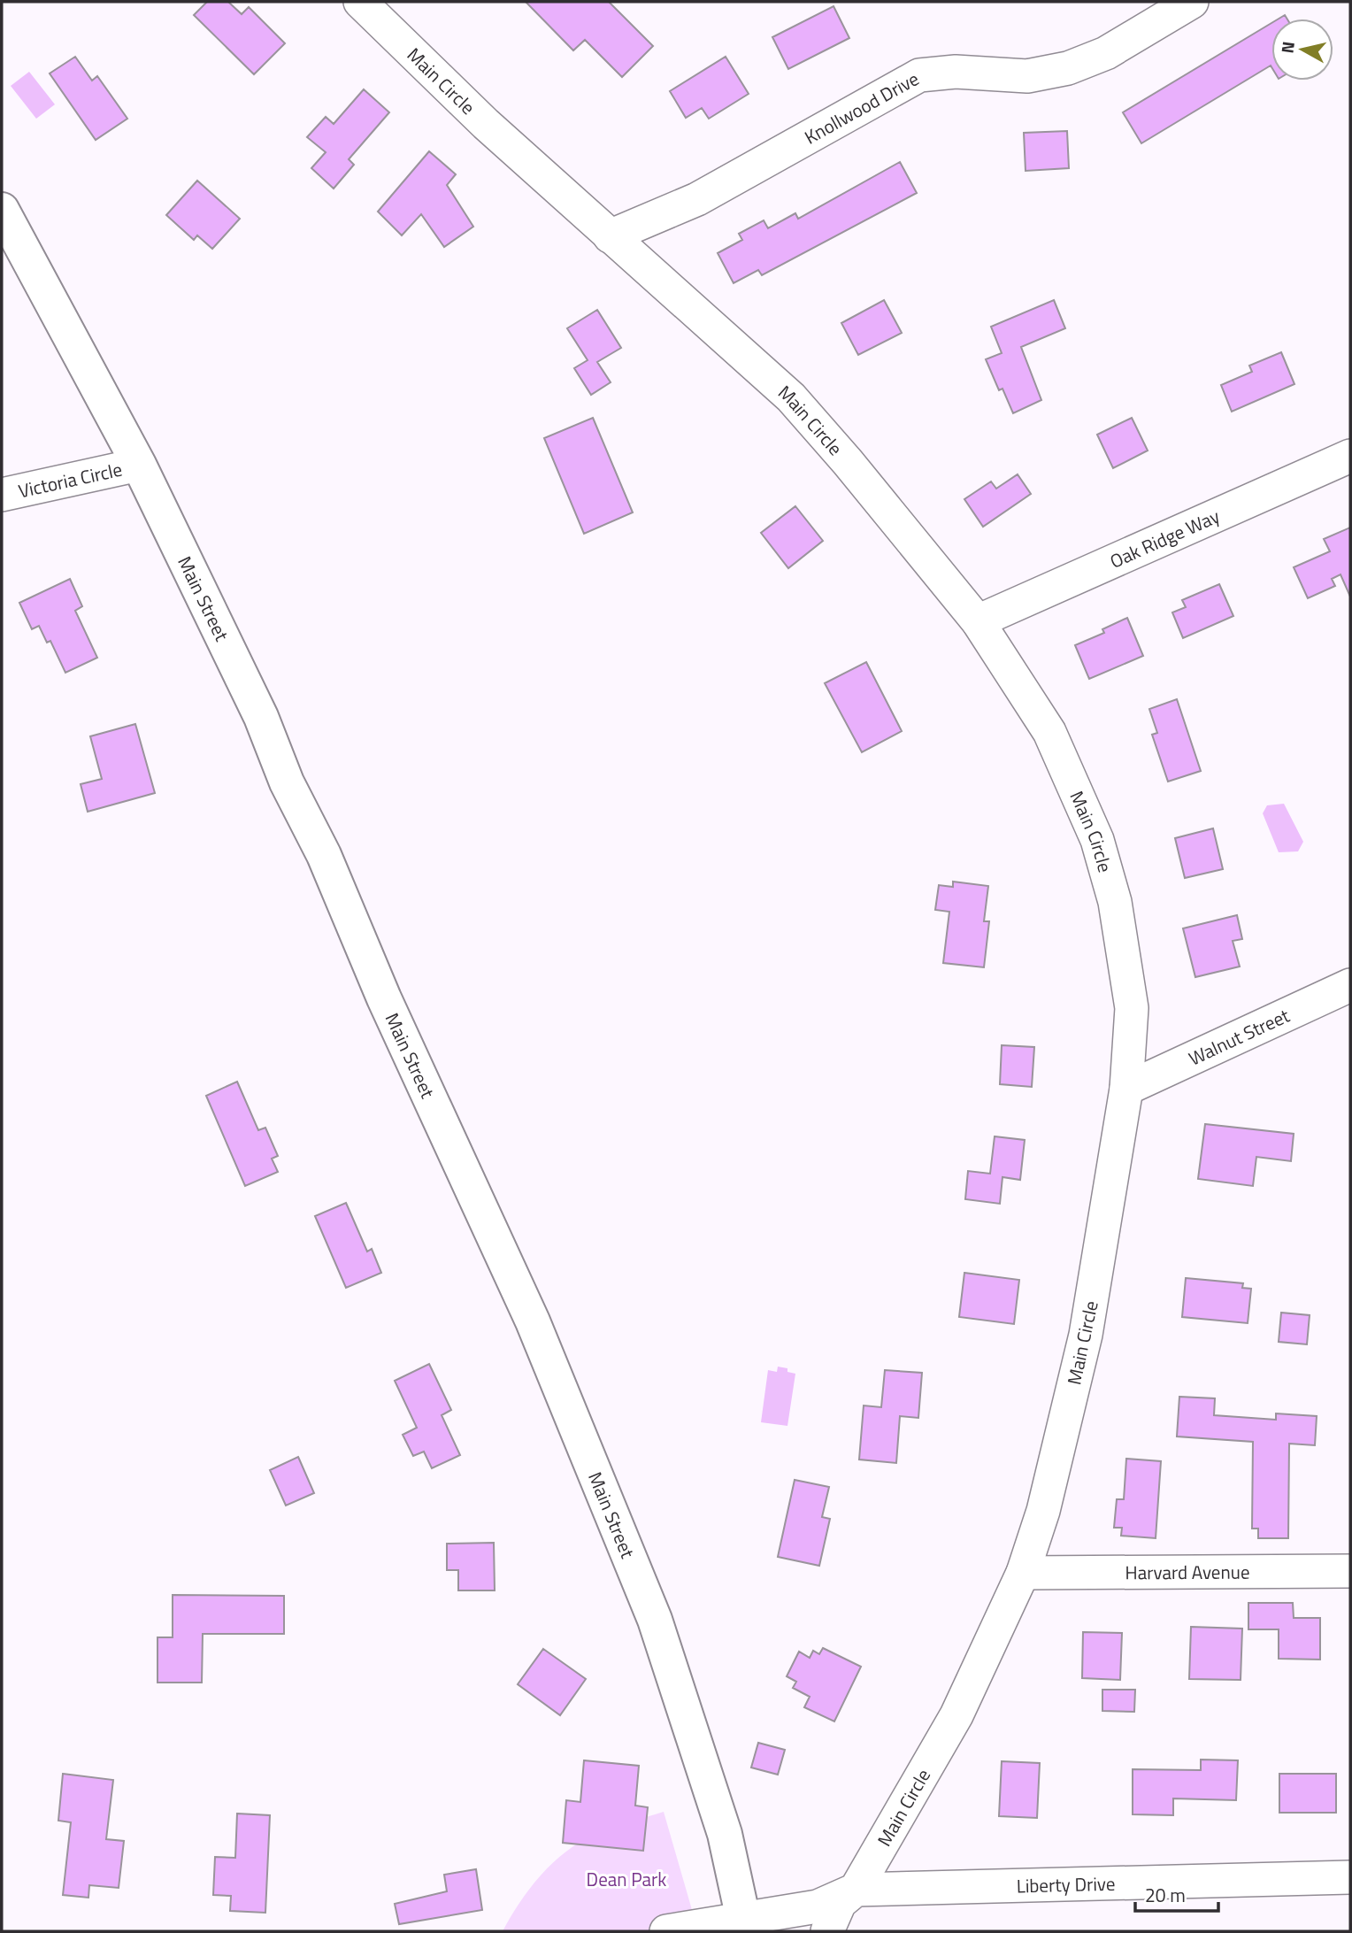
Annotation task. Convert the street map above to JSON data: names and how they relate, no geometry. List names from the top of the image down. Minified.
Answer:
{"streets":{"main road":["Main Street"],"street":["Main Circle","Knollwood Drive","Victoria Circle","Oak Ridge Way","Walnut Street","Harvard Avenue","Liberty Drive"]},"crossings":[["Main Circle","Knollwood Drive"],["Main Circle","Oak Ridge Way"],["Main Circle","Walnut Street"],["Main Circle","Harvard Avenue"],["Main Circle","Liberty Drive"],["Victoria Circle","Main Street"]],"parks":["Dean Park"],"scale_bar":"20 m","north":"left"}
